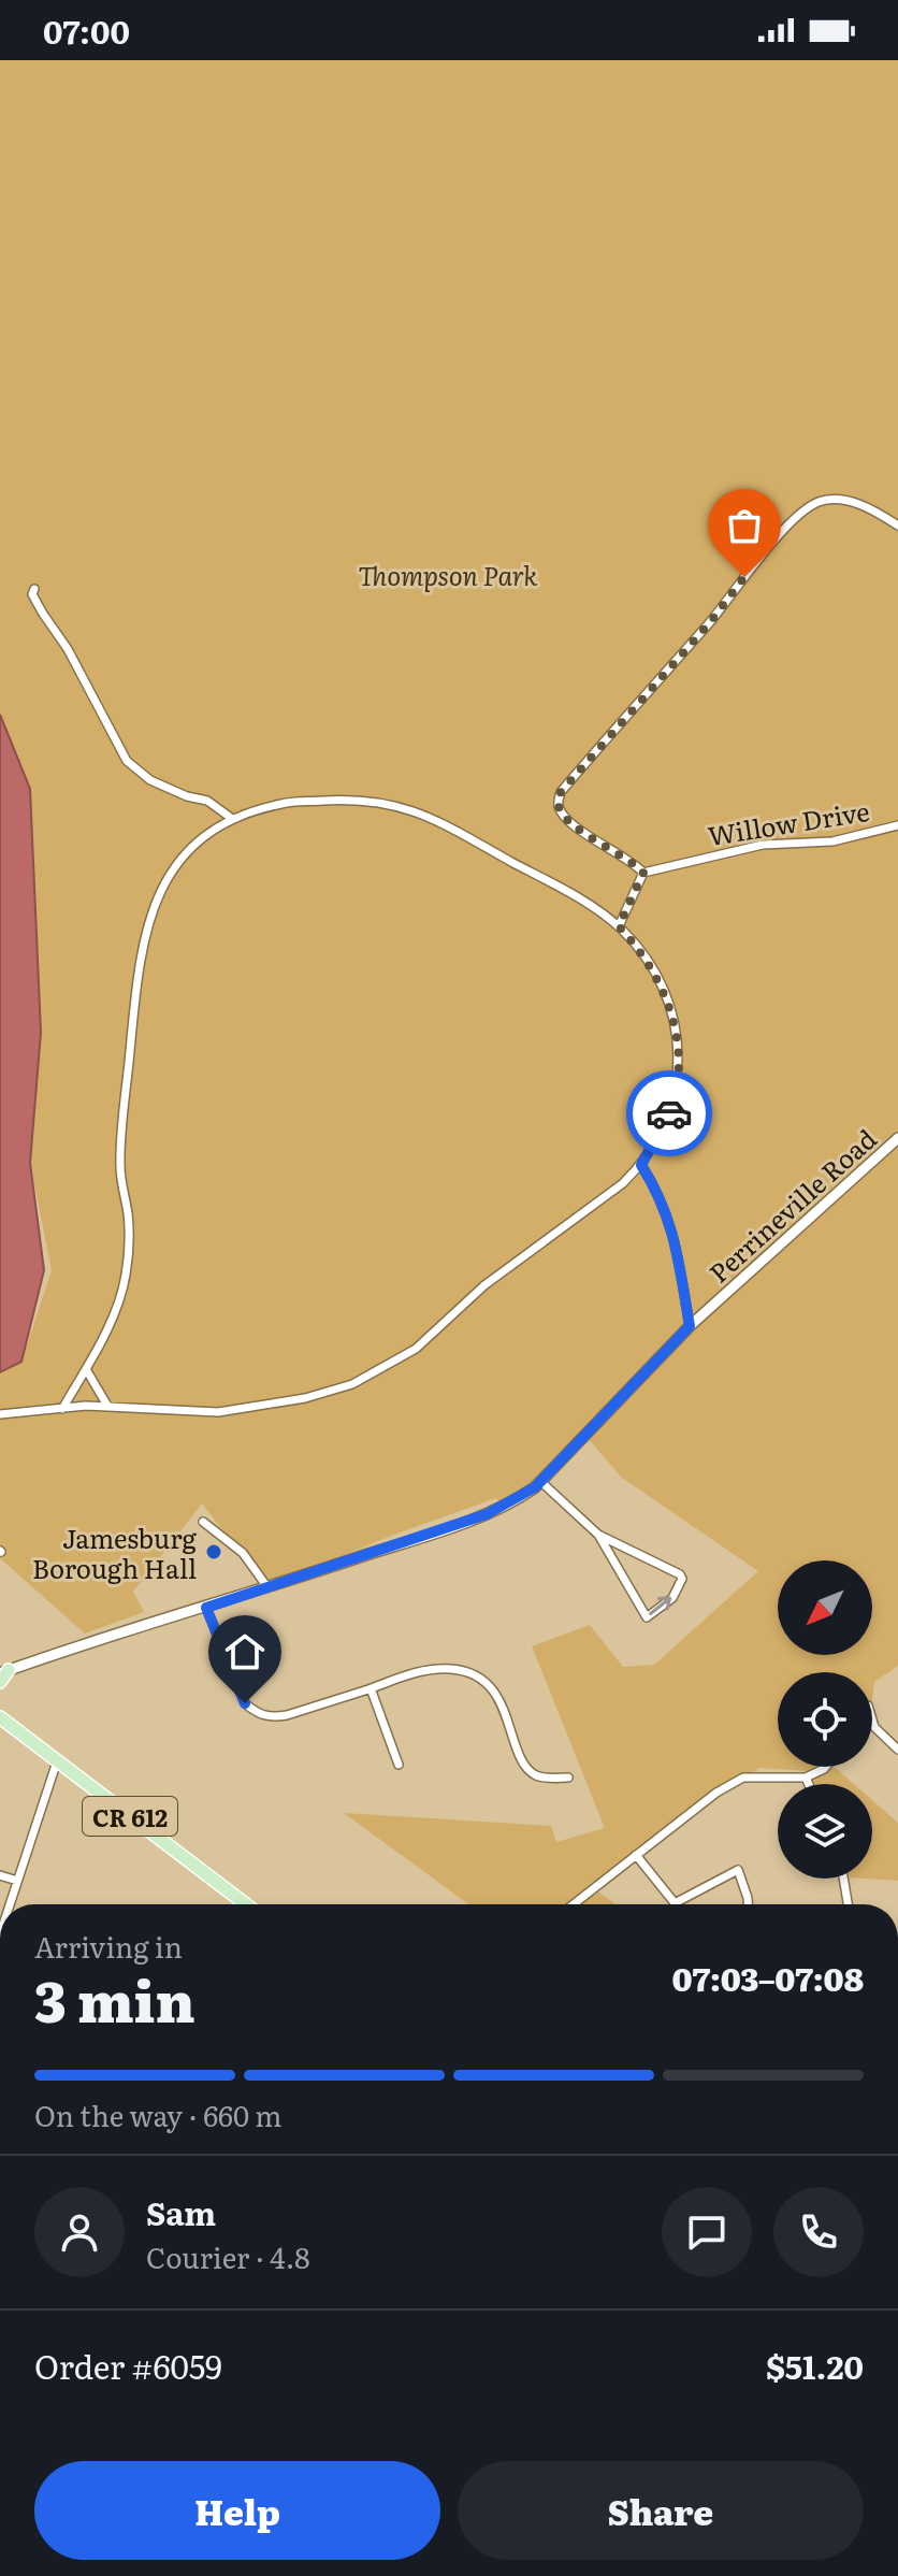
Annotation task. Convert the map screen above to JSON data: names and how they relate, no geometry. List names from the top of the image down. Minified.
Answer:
{"streets":{"main road":["CR 612"],"street":["Willow Drive","Perrineville Road"]},"parks":["Thompson Park"],"places":["Jamesburg Borough Hall"],"north":"bottom left","page":{"status":"07:00","heading":["3 min","Arriving in","07:03–07:08"],"panel":["Sam","Courier · 4.8","Order #6059","$51.20"],"bar":"On the way · 660 m","buttons":["Help","Share"]}}
